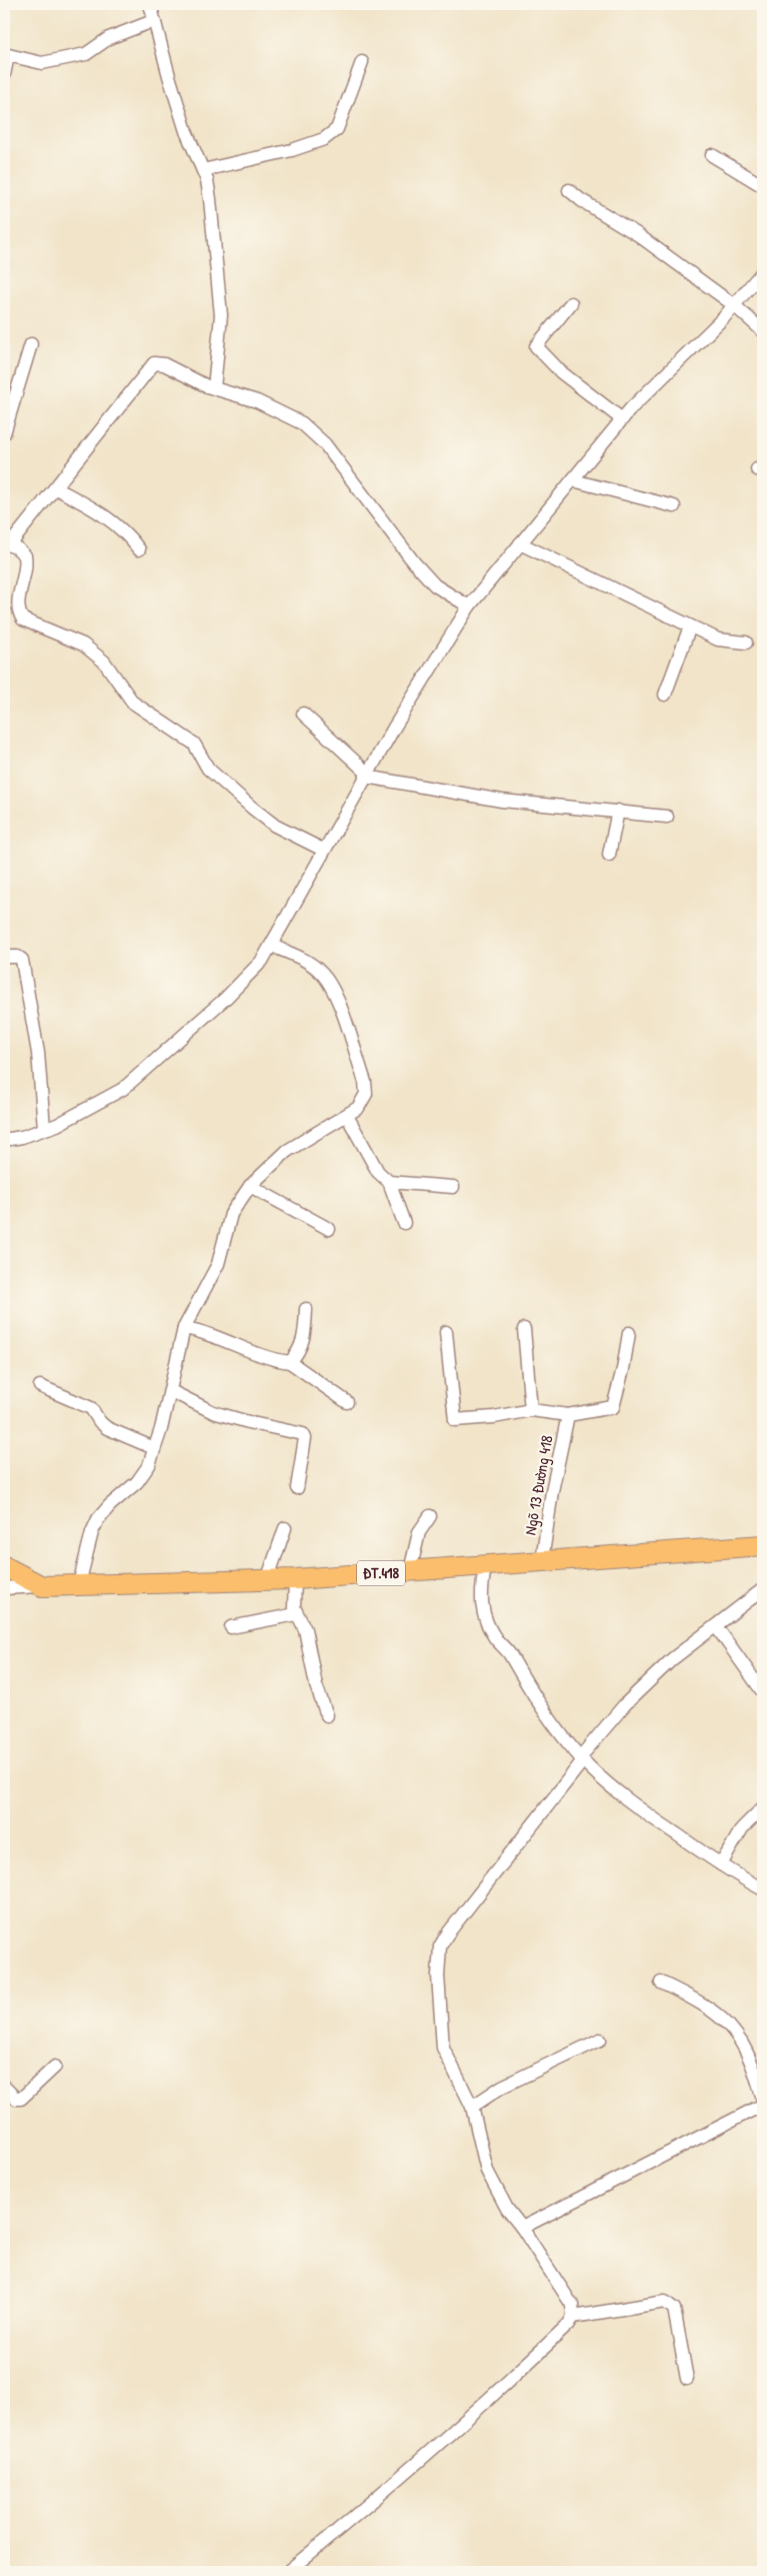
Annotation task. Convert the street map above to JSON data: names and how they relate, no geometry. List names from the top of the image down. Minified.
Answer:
{"streets":{"main road":["ĐT.418"],"street":["Ngõ 13 Đường 418"]},"crossings":[["Ngõ 13 Đường 418","ĐT.418"]]}
